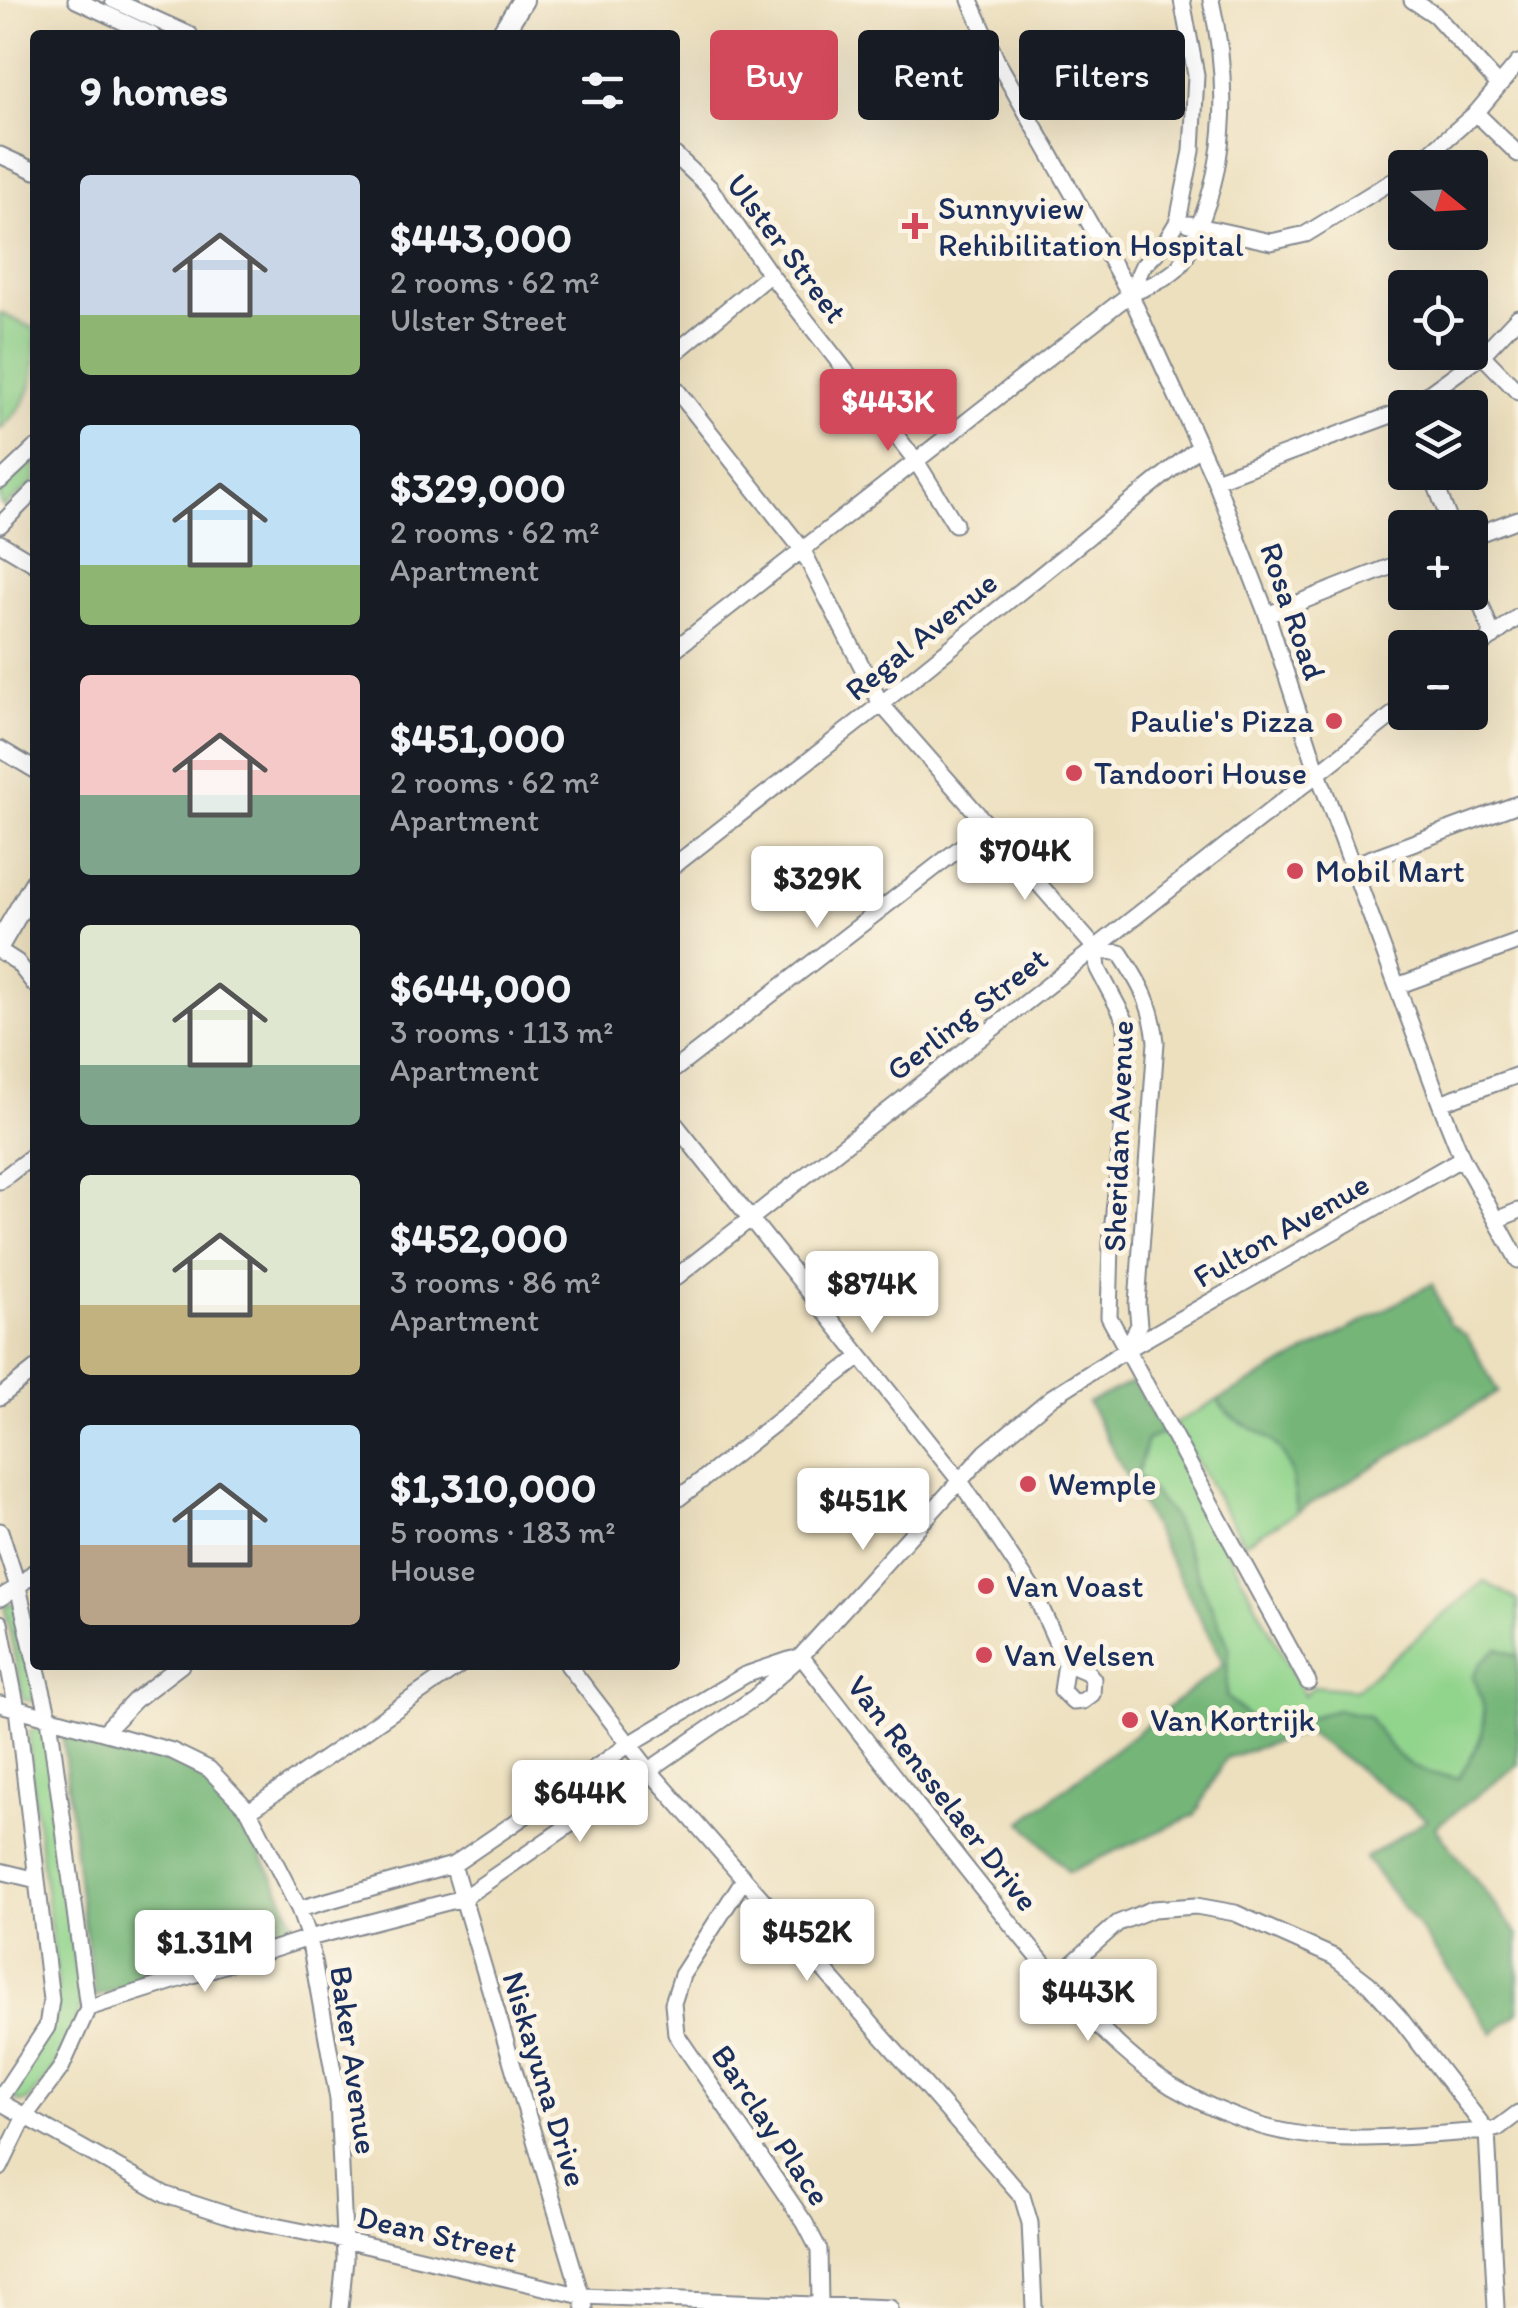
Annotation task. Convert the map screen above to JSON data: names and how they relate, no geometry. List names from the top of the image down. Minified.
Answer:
{"streets":{"street":["Ulster Street","Rosa Road","Regal Avenue","Gerling Street","Sheridan Avenue","Fulton Avenue","Van Rensselaer Drive","Baker Avenue","Niskayuna Drive","Barclay Place","Dean Street"]},"crossings":[["Rosa Road","Regal Avenue"],["Rosa Road","Gerling Street"],["Rosa Road","Fulton Avenue"],["Regal Avenue","Sheridan Avenue"],["Gerling Street","Sheridan Avenue"],["Sheridan Avenue","Fulton Avenue"],["Fulton Avenue","Van Rensselaer Drive"],["Fulton Avenue","Baker Avenue"],["Fulton Avenue","Niskayuna Drive"],["Baker Avenue","Dean Street"],["Niskayuna Drive","Dean Street"],["Barclay Place","Dean Street"]],"places":{"health":["Sunnyview Rehibilitation Hospital"],"other":["Paulie's Pizza","Tandoori House","Mobil Mart","Wemple","Van Voast","Van Velsen","Van Kortrijk"]},"north":"right","page":{"chip":["Buy","Rent","Filters"],"heading":"9 homes","map_buttons":["+","−"],"list":[{"name":"$443,000","note":"2 rooms · 62 m² · Ulster Street"},{"name":"$329,000","note":"2 rooms · 62 m² · Apartment"},{"name":"$451,000","note":"2 rooms · 62 m² · Apartment"},{"name":"$644,000","note":"3 rooms · 113 m² · Apartment"},{"name":"$452,000","note":"3 rooms · 86 m² · Apartment"},{"name":"$1,310,000","note":"5 rooms · 183 m² · House"}],"price":["$443K","$704K","$329K","$874K","$451K","$644K","$452K","$1.31M","$443K"]}}
